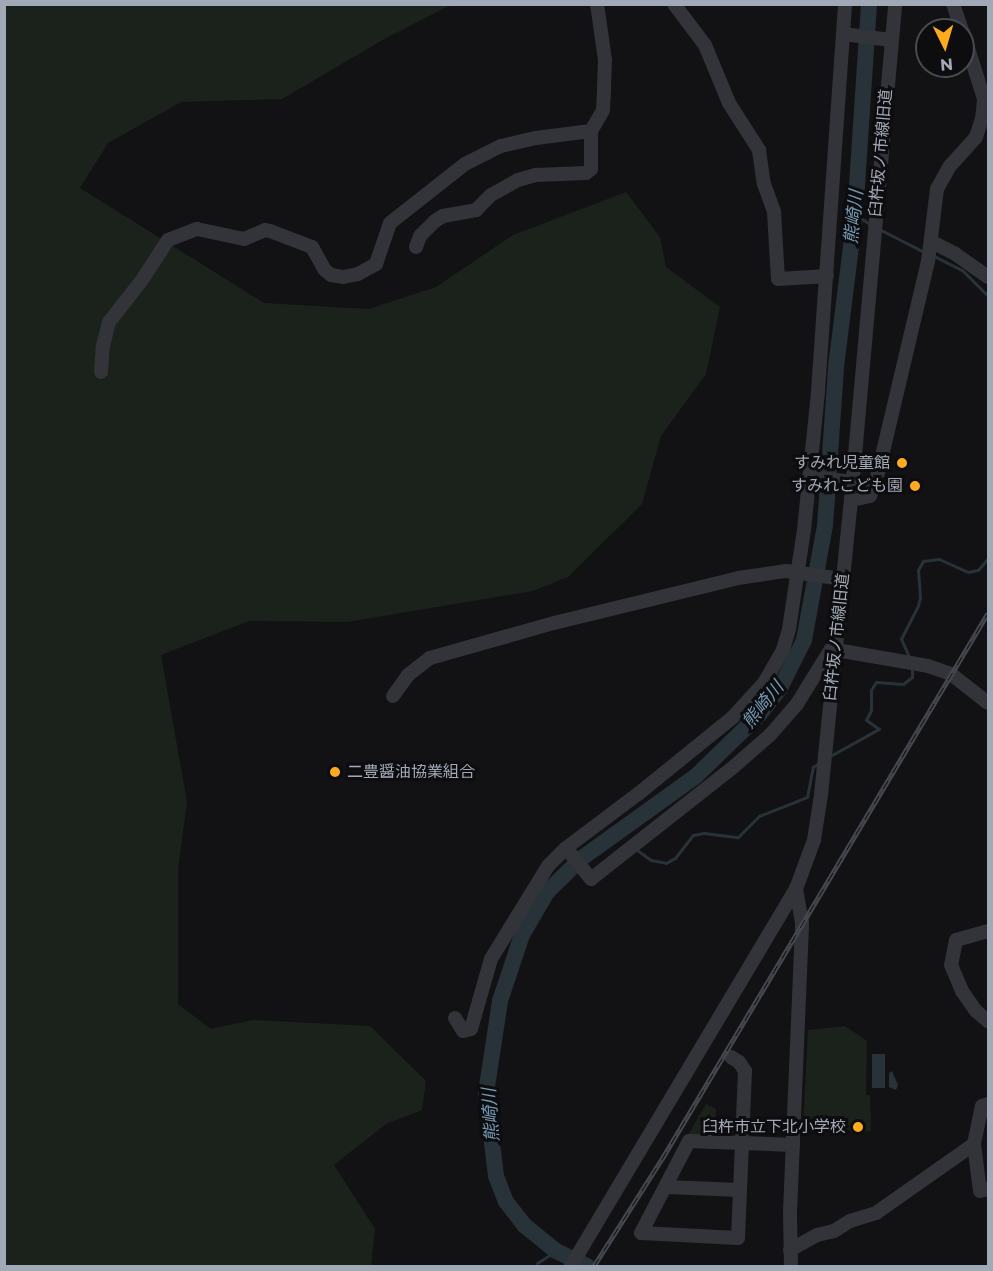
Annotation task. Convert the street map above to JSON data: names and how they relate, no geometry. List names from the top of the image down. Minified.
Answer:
{"streets":{"street":["臼杵坂ノ市線旧道"]},"water":["熊崎川"],"places":["すみれ児童館","すみれこども園","二豊醤油協業組合","臼杵市立下北小学校"],"north":"bottom"}
